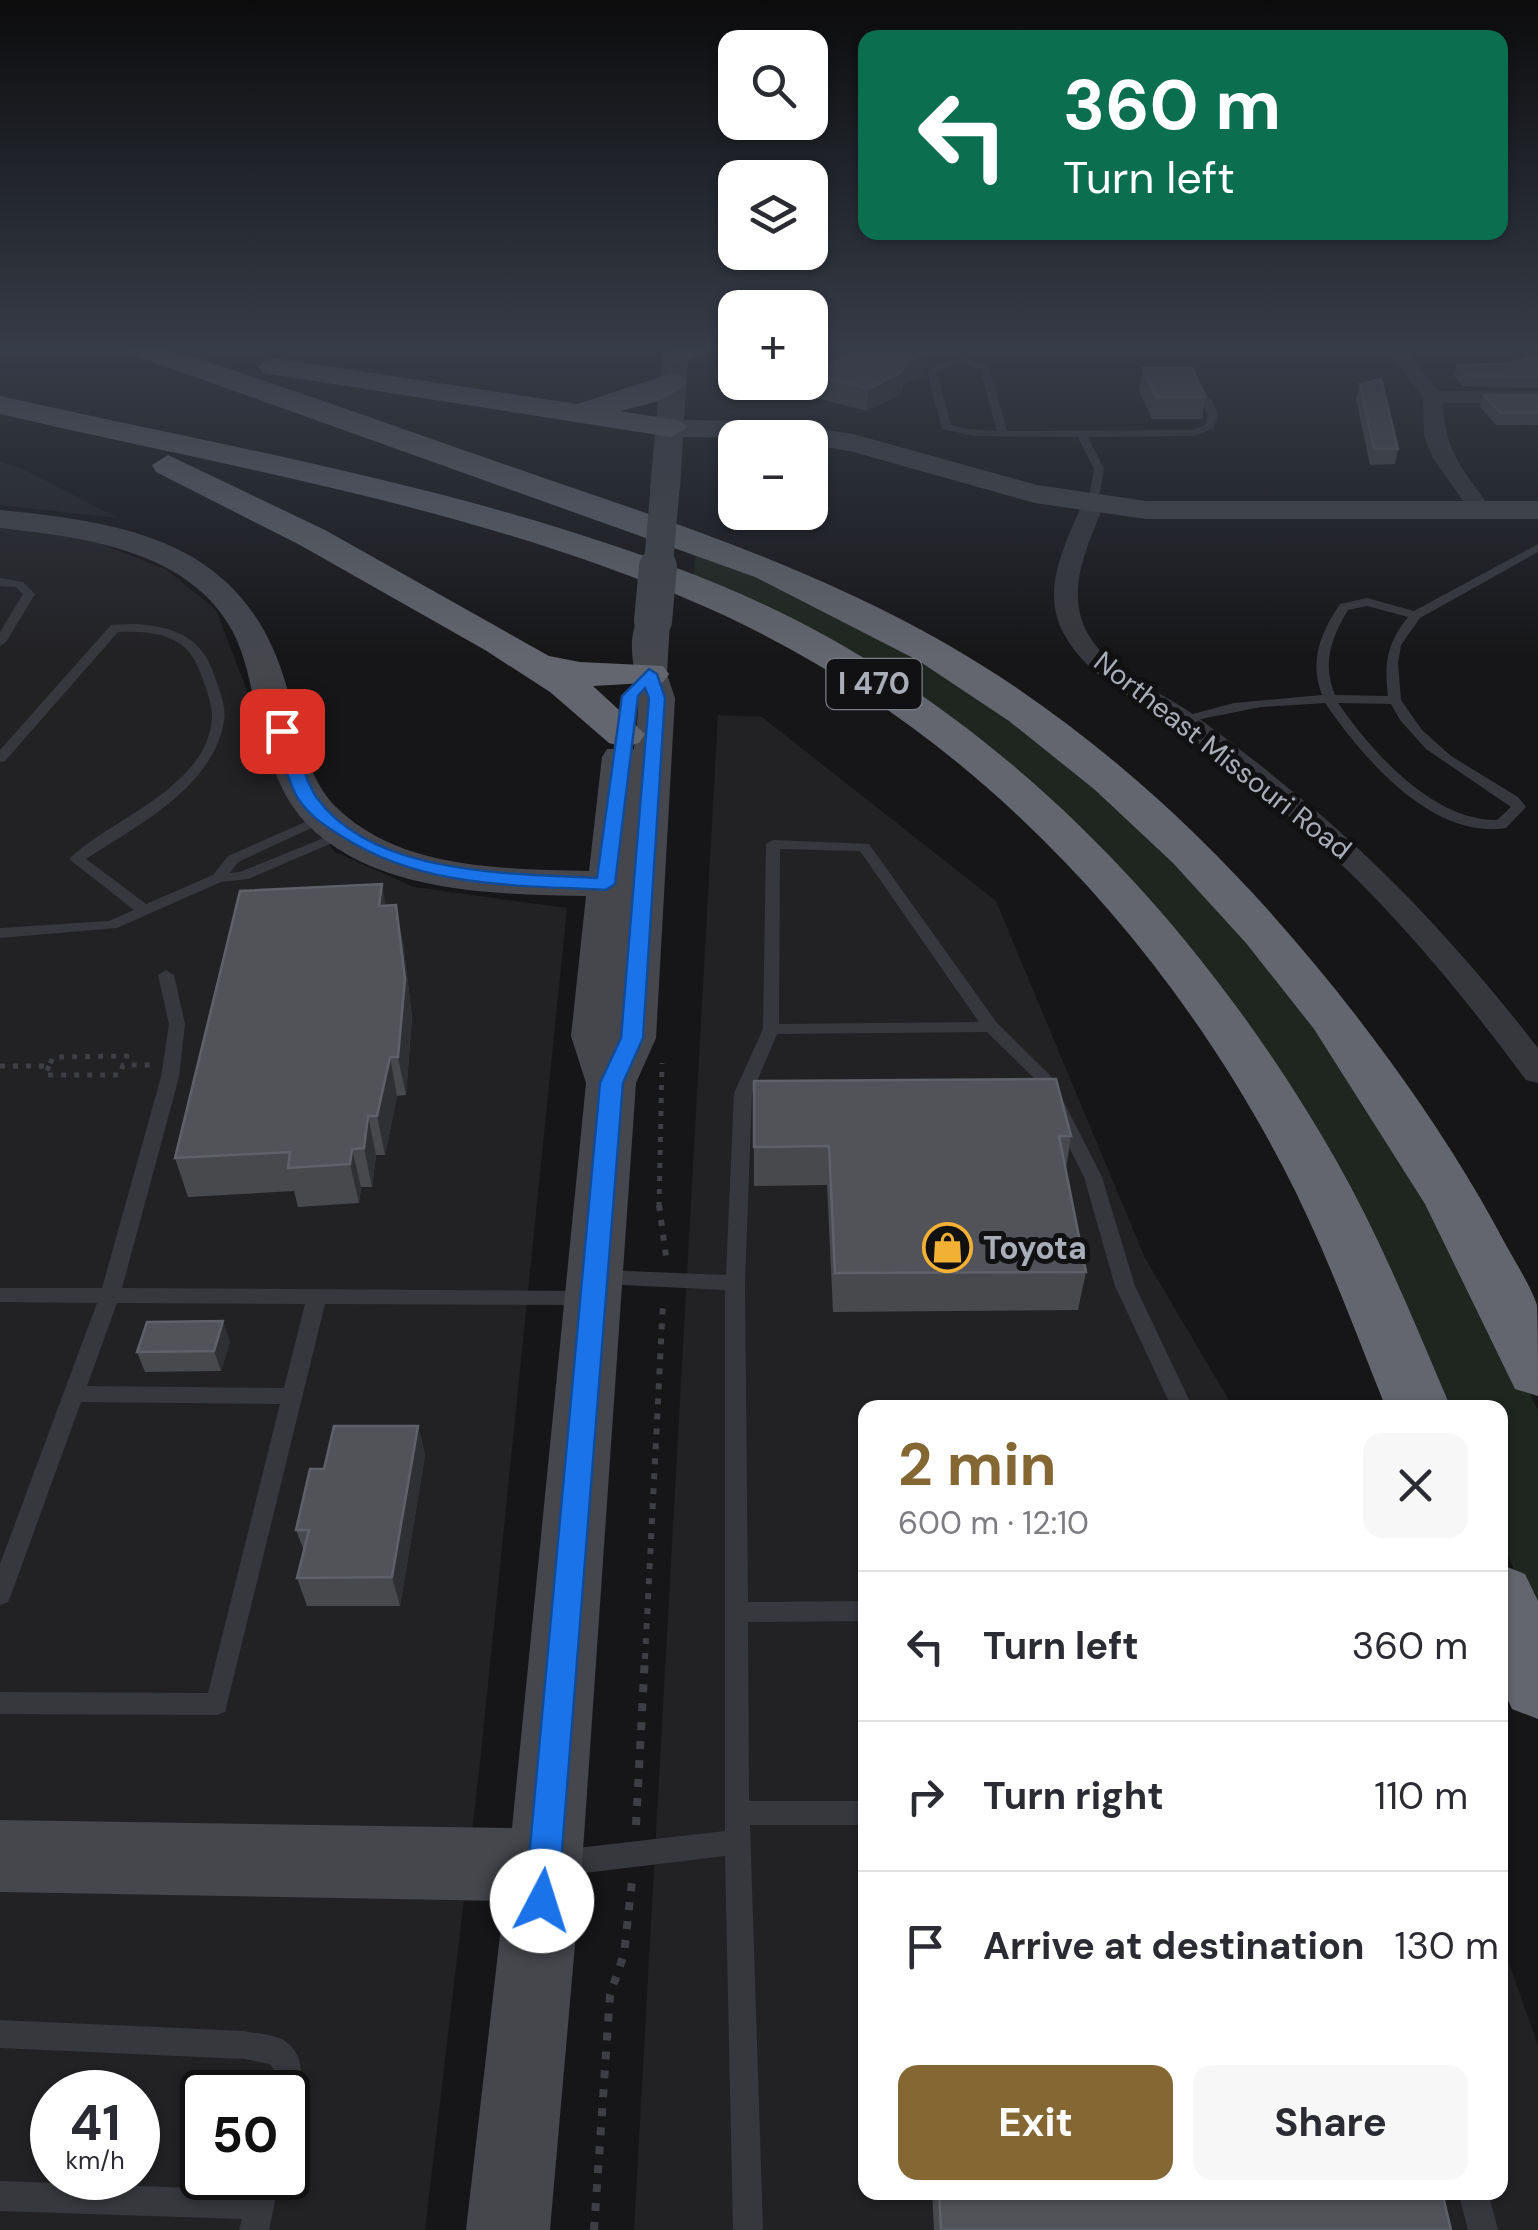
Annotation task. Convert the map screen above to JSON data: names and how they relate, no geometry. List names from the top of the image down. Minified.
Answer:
{"streets":{"highway":["I 470"],"street":["Northeast Missouri Road"]},"places":{"shop":["Toyota"]},"page":{"map_buttons":["+","−"],"turn":["360 m","Turn left"],"heading":["2 min","600 m · 12:10"],"list":[{"name":"Turn left","value":"360 m"},{"name":"Turn right","value":"110 m"},{"name":"Arrive at destination","value":"130 m"}],"buttons":["Exit","Share"],"speed":"41 km/h","limit":"50"}}
